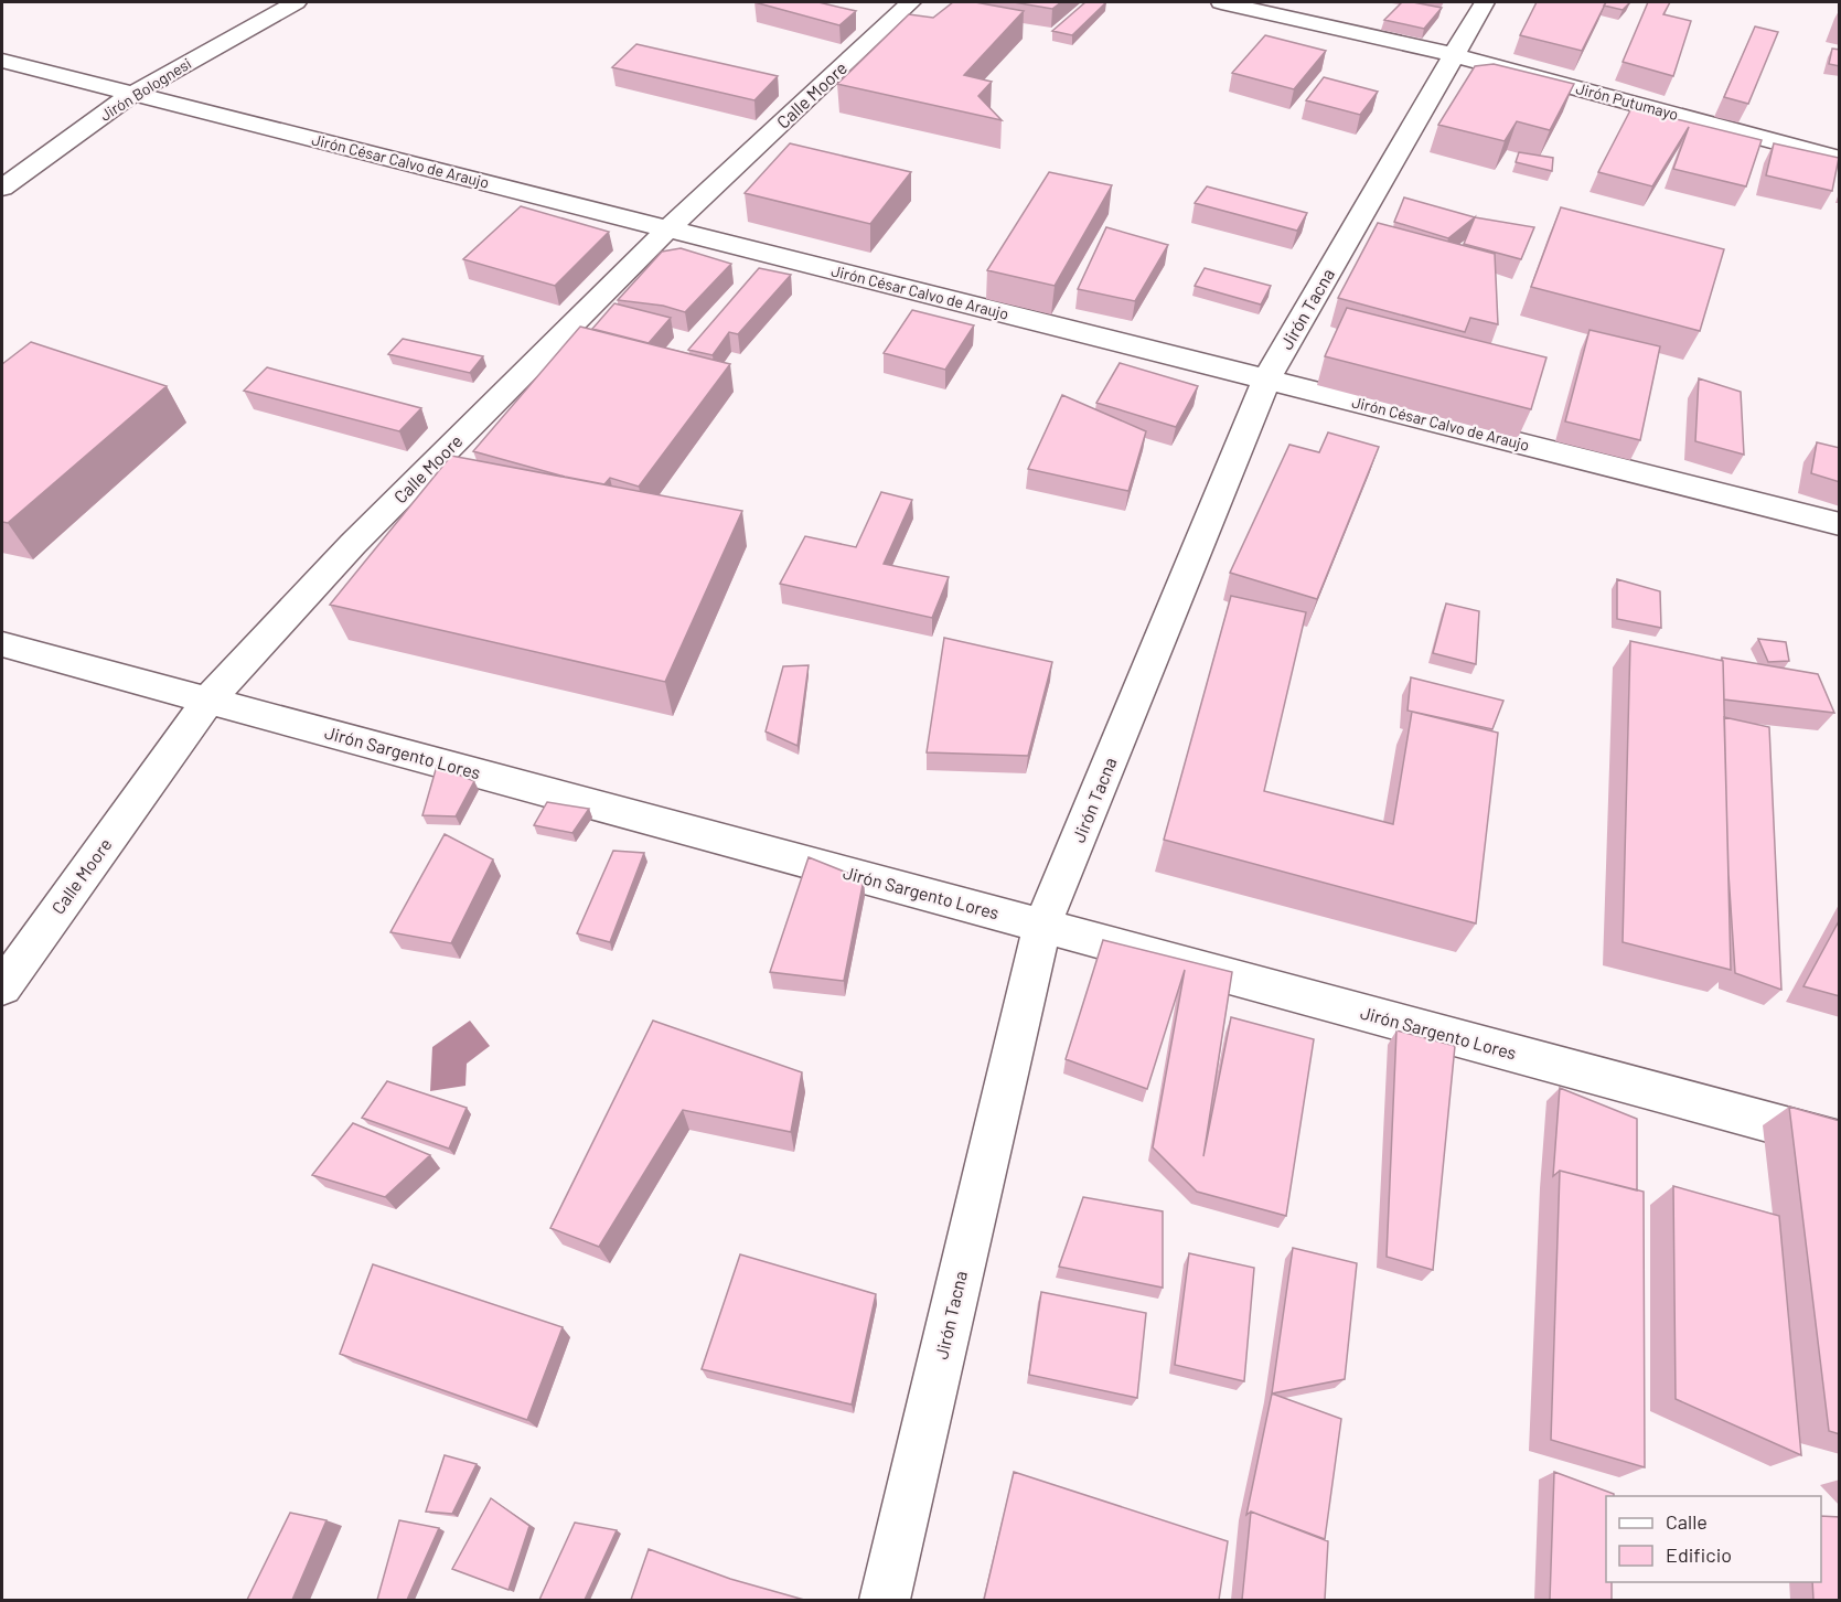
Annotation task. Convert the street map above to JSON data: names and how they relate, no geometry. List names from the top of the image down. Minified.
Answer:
{"streets":{"street":["Jirón Bolognesi","Calle Moore","Jirón Putumayo","Jirón César Calvo de Araujo","Jirón Tacna","Jirón Sargento Lores"]},"crossings":[["Jirón Bolognesi","Jirón César Calvo de Araujo"],["Calle Moore","Jirón César Calvo de Araujo"],["Calle Moore","Jirón Sargento Lores"],["Jirón Putumayo","Jirón Tacna"],["Jirón César Calvo de Araujo","Jirón Tacna"],["Jirón Tacna","Jirón Sargento Lores"]],"legend":["Calle","Edificio"]}
